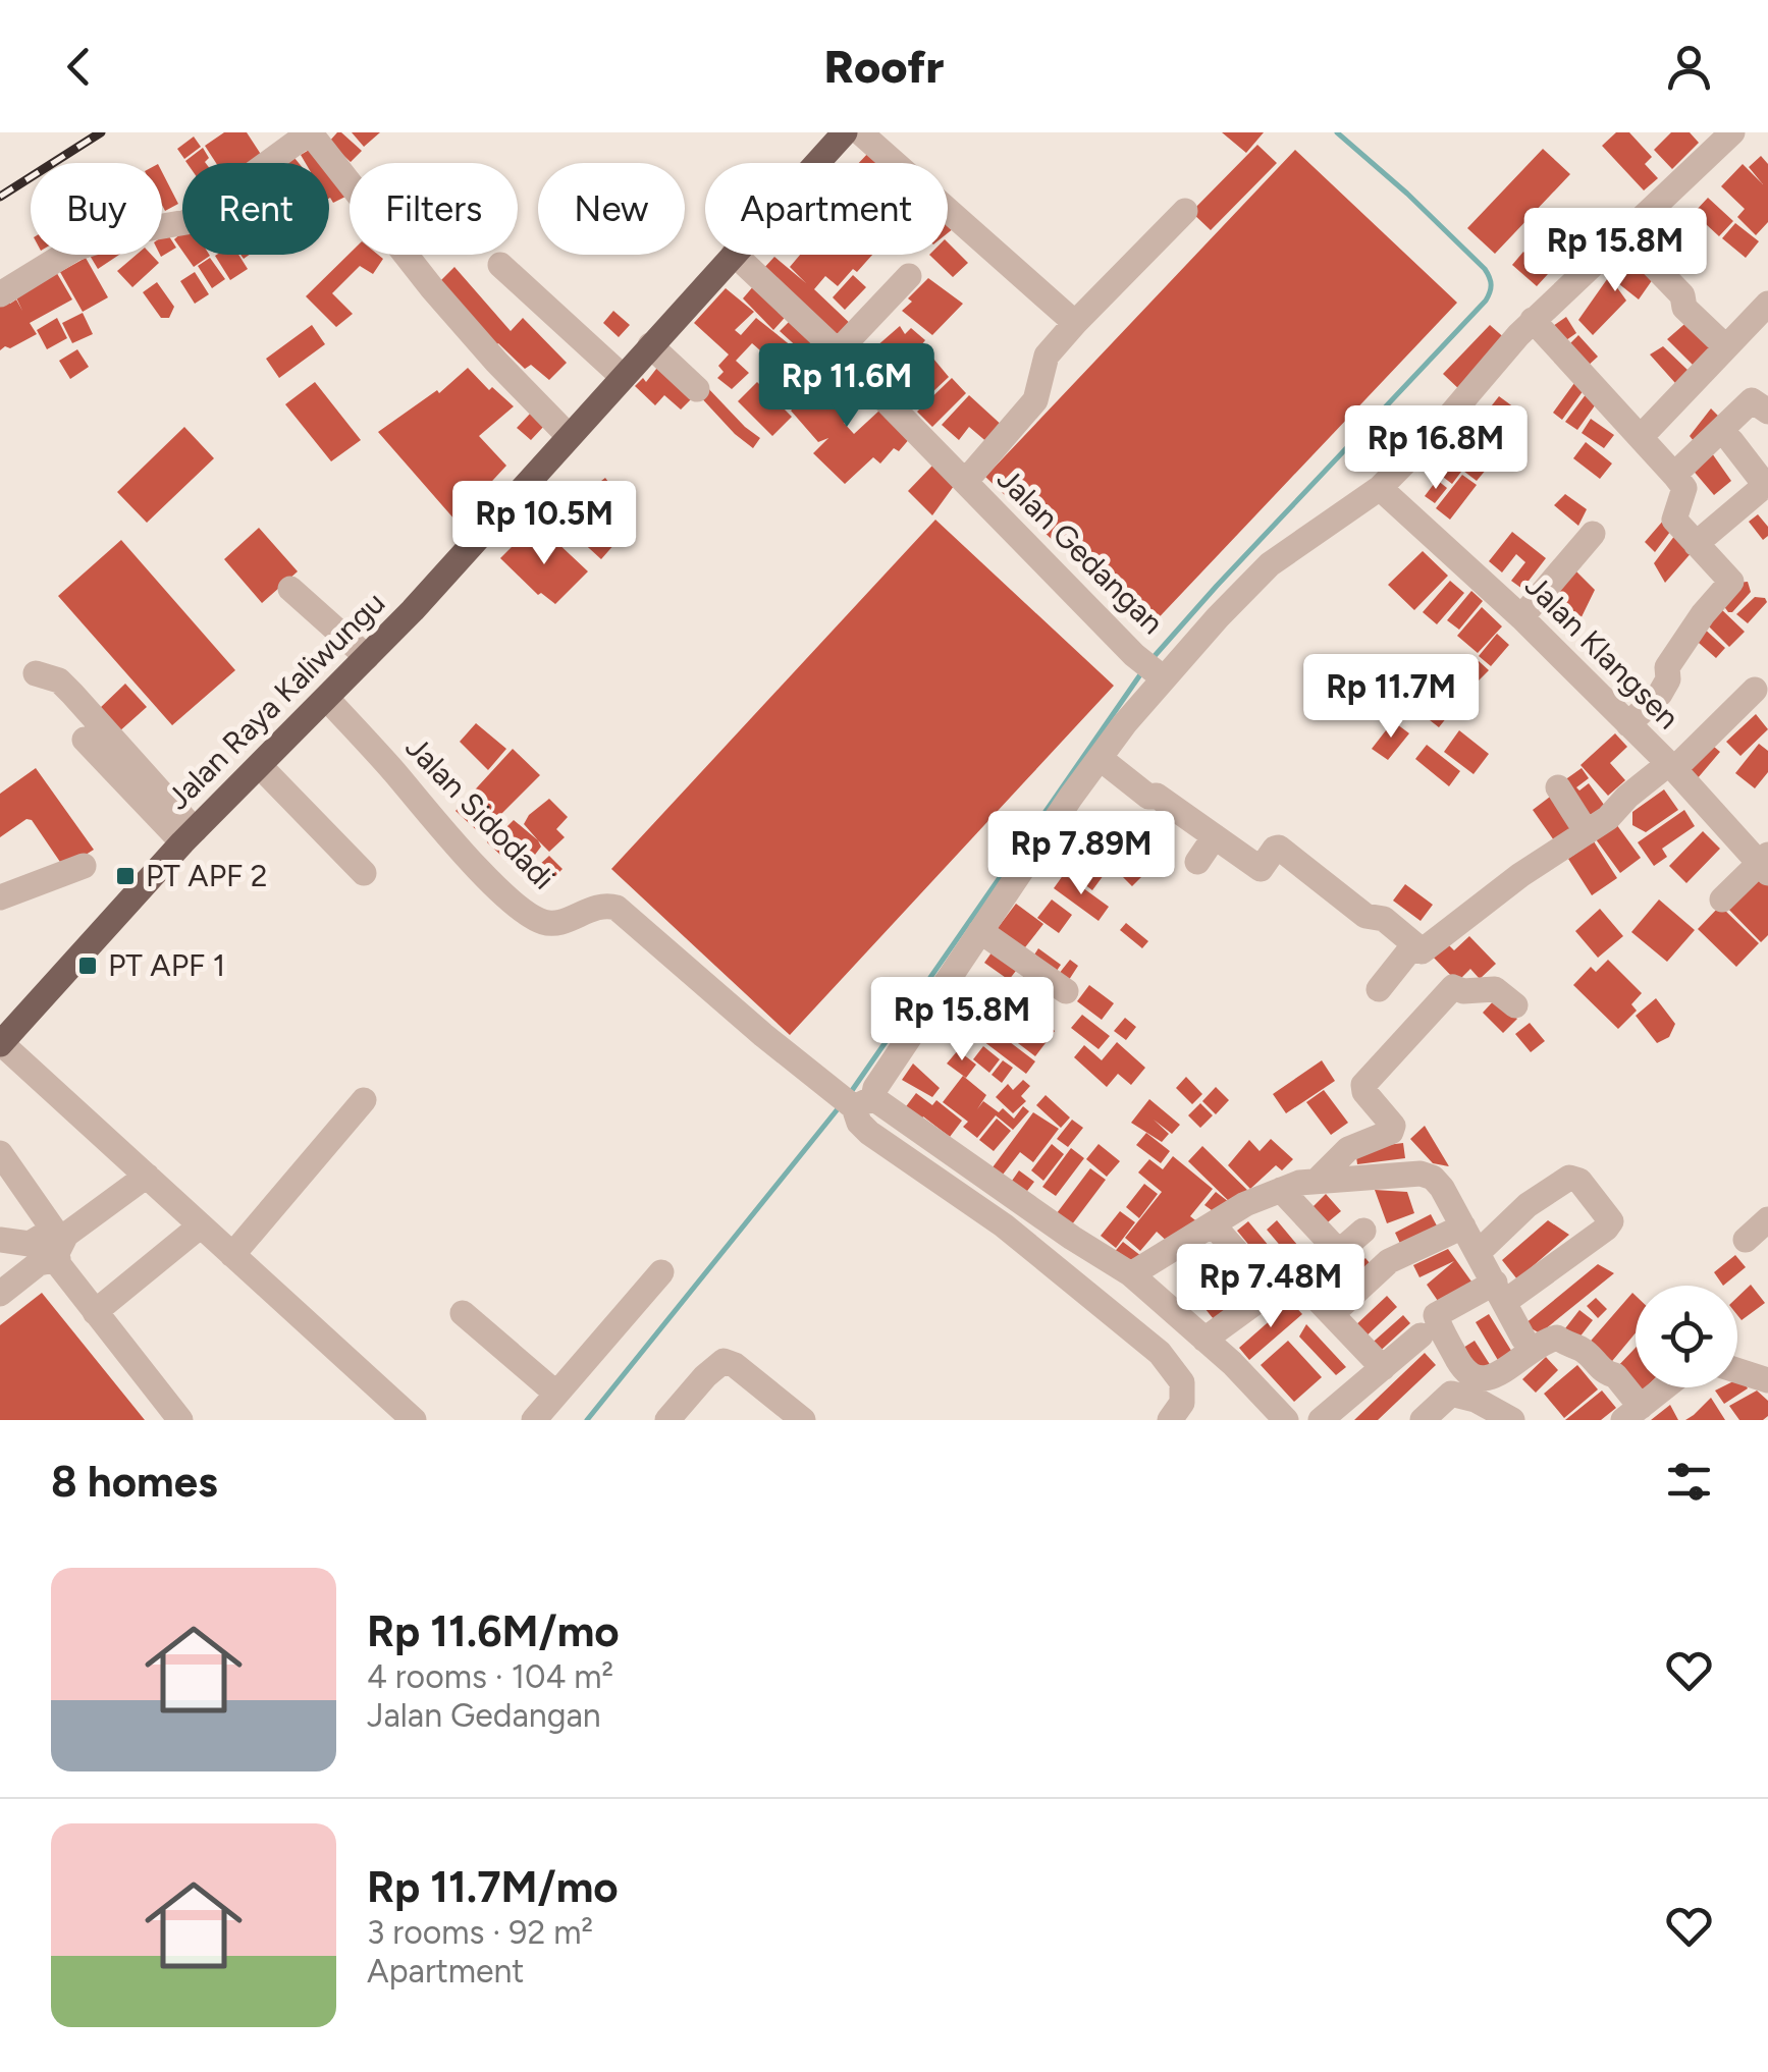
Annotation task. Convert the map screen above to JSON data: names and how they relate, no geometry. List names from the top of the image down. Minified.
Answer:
{"streets":{"main road":["Jalan Raya Kaliwungu"],"street":["Jalan Gedangan","Jalan Klangsen","Jalan Sidodadi"]},"crossings":[["Jalan Raya Kaliwungu","Jalan Sidodadi"]],"places":{"transit":["PT APF 2","PT APF 1"]},"page":{"header":"Roofr","chip":["Buy","Rent","Filters","New","Apartment"],"price":["Rp 15.8M","Rp 11.6M","Rp 16.8M","Rp 10.5M","Rp 11.7M","Rp 7.89M","Rp 15.8M","Rp 7.48M"],"heading":"8 homes","list":[{"name":"Rp 11.6M/mo","note":"4 rooms · 104 m² · Jalan Gedangan"},{"name":"Rp 11.7M/mo","note":"3 rooms · 92 m² · Apartment"}]}}
